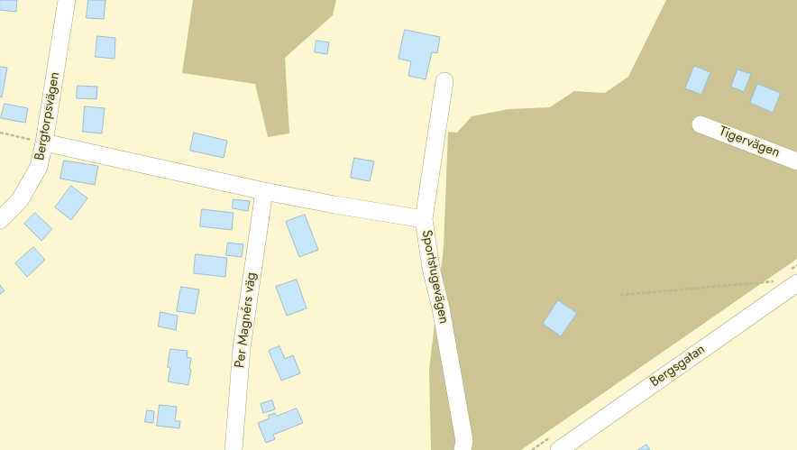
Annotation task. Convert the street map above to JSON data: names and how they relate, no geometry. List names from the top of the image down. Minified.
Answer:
{"streets":{"street":["Bergtorpsvägen","Tigervägen","Sportstugevägen","Per Magnérs väg","Bergsgatan"]}}
